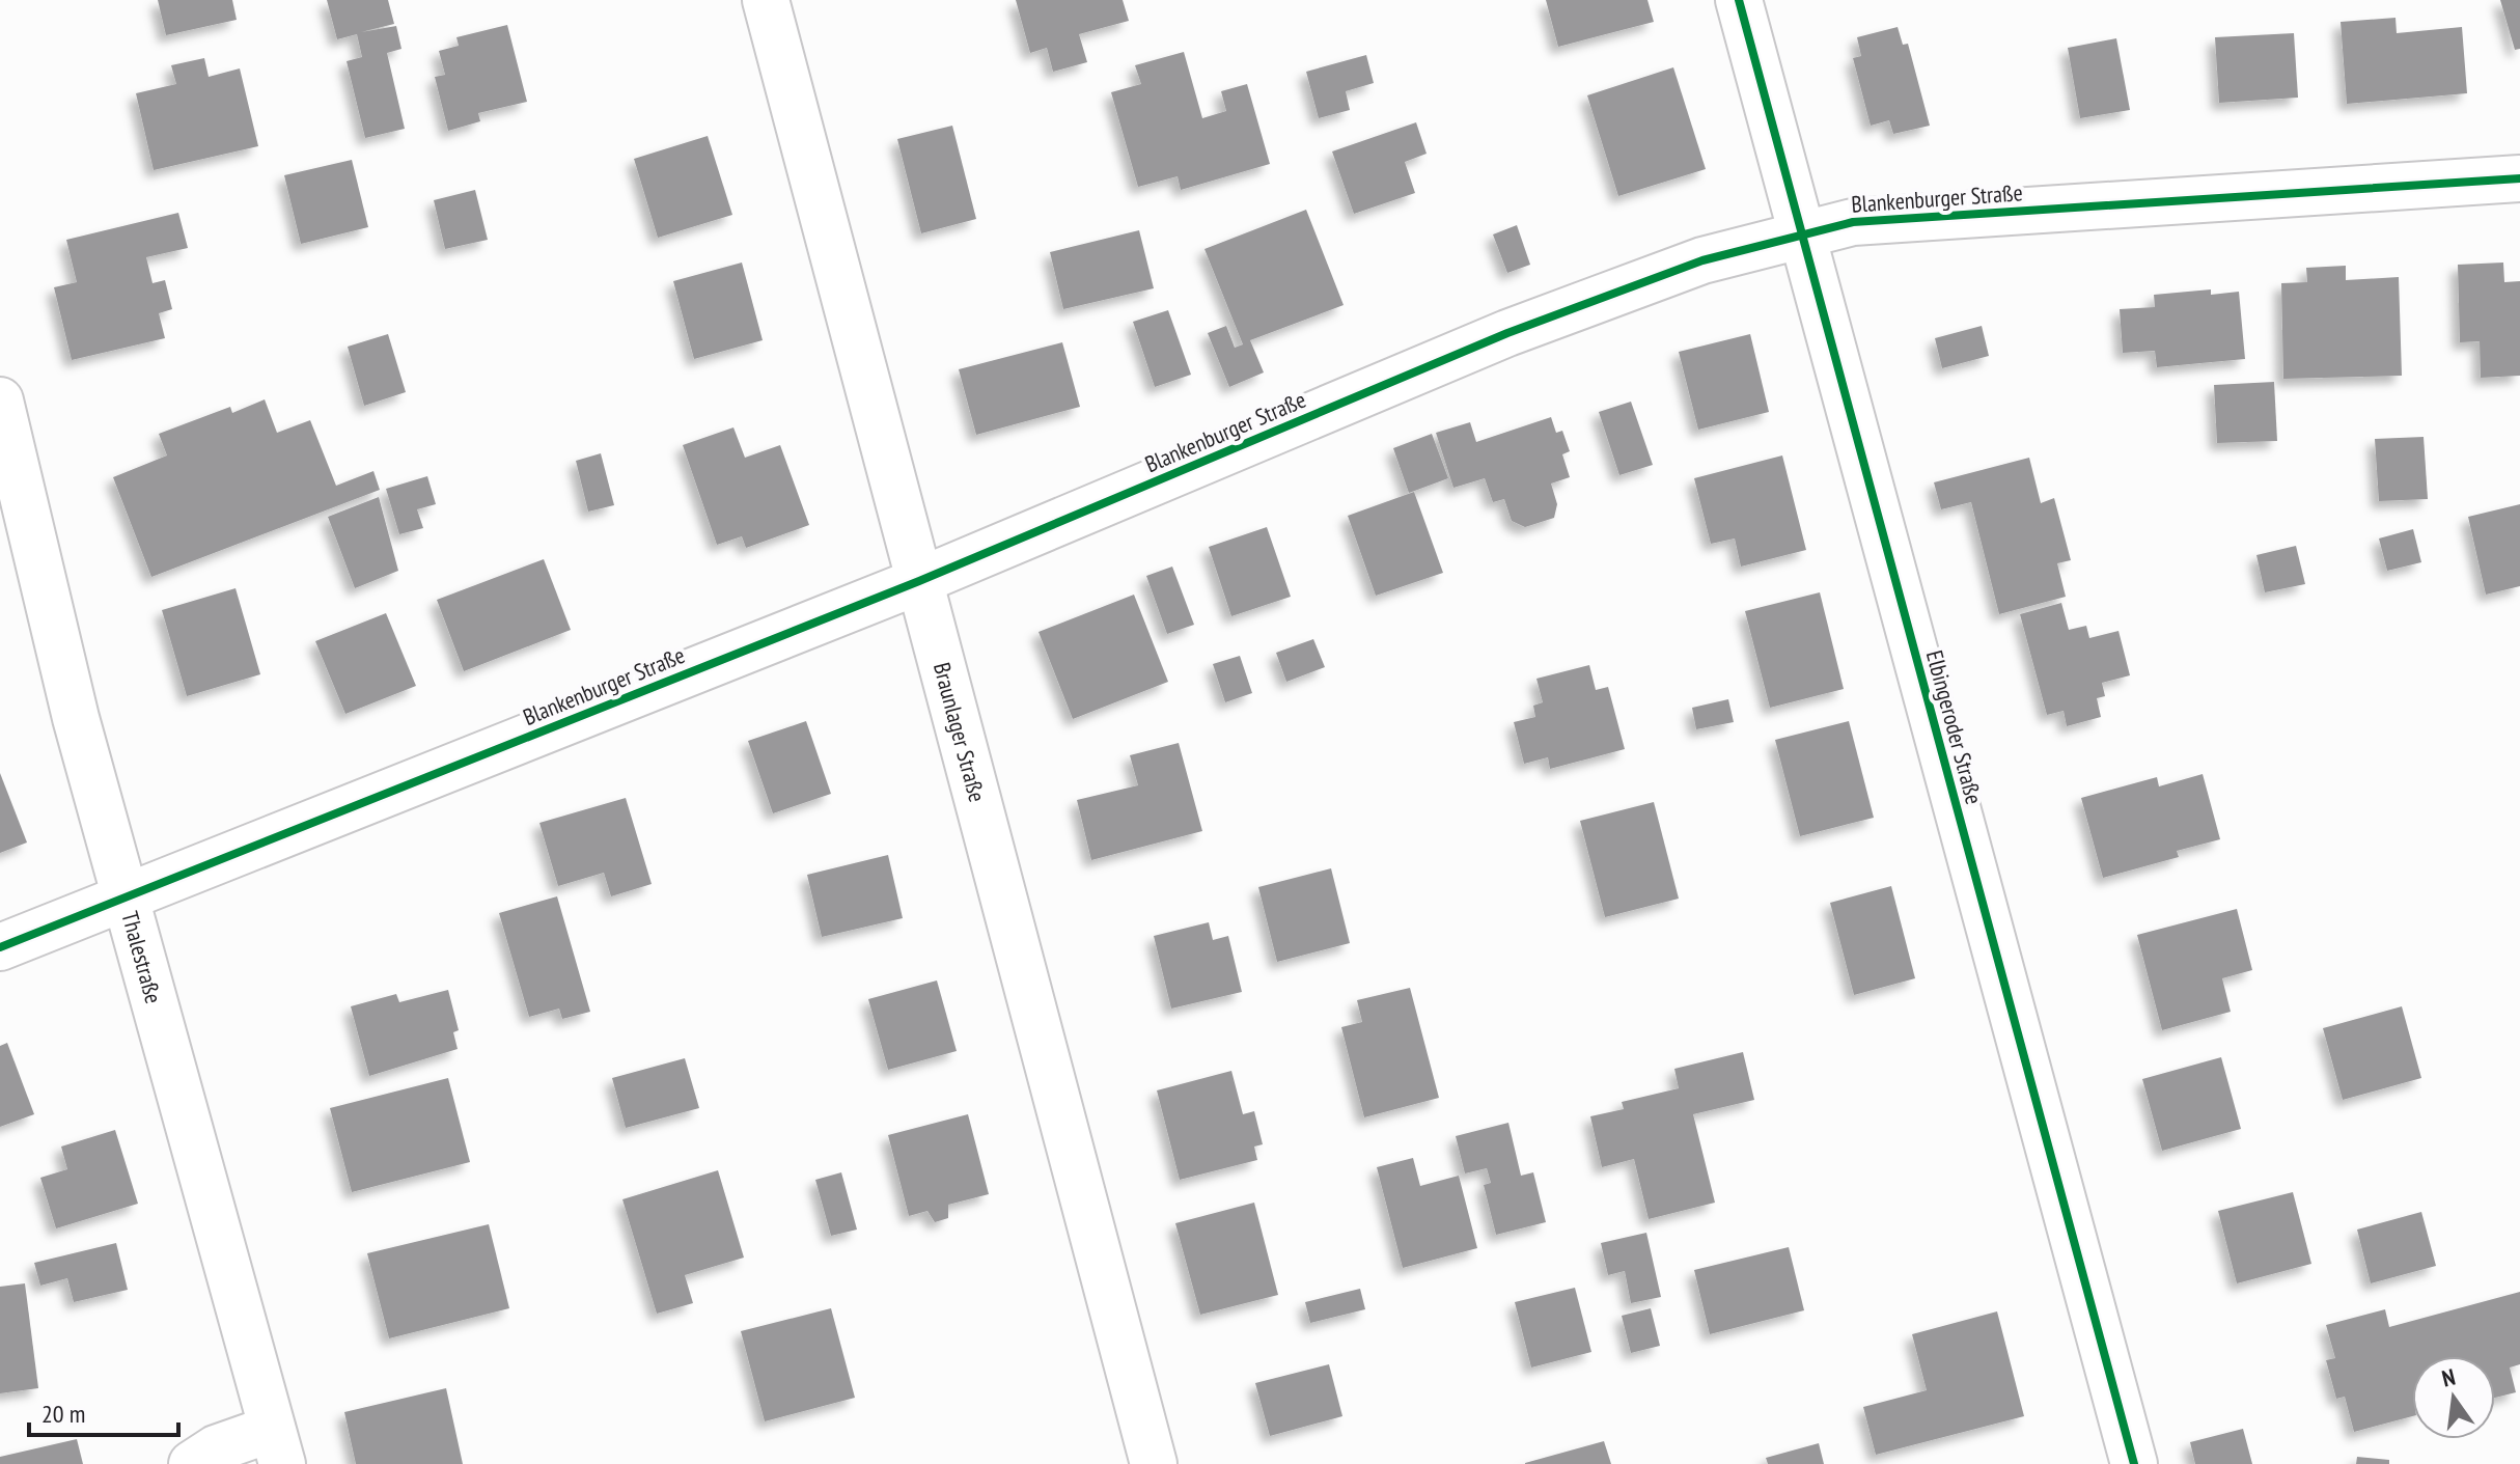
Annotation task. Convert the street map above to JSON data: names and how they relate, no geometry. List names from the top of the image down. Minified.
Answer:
{"streets":{"street":["Blankenburger Straße","Elbingeroder Straße","Braunlager Straße","Thalestraße"]},"crossings":[["Blankenburger Straße","Elbingeroder Straße"],["Blankenburger Straße","Braunlager Straße"],["Blankenburger Straße","Thalestraße"]],"scale_bar":"20 m","north":"top"}
